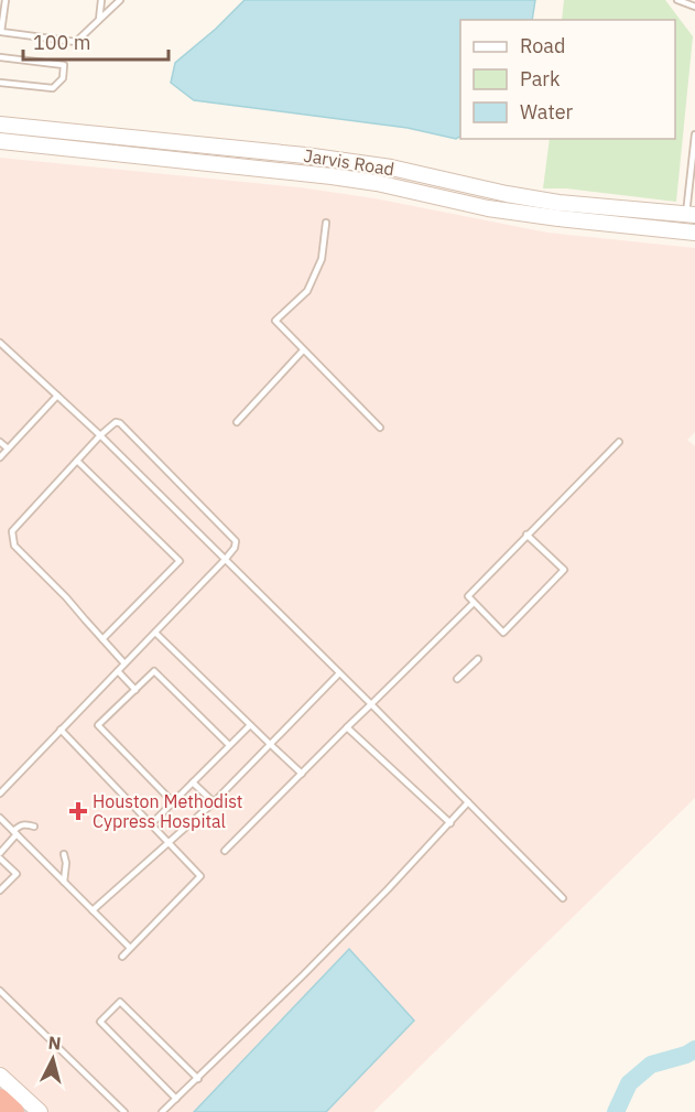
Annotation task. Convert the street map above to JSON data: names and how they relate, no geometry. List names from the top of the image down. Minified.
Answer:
{"streets":{"street":["Jarvis Road"]},"places":{"health":["Houston Methodist Cypress Hospital"]},"legend":["Road","Park","Water"],"scale_bar":"100 m","north":"top"}
